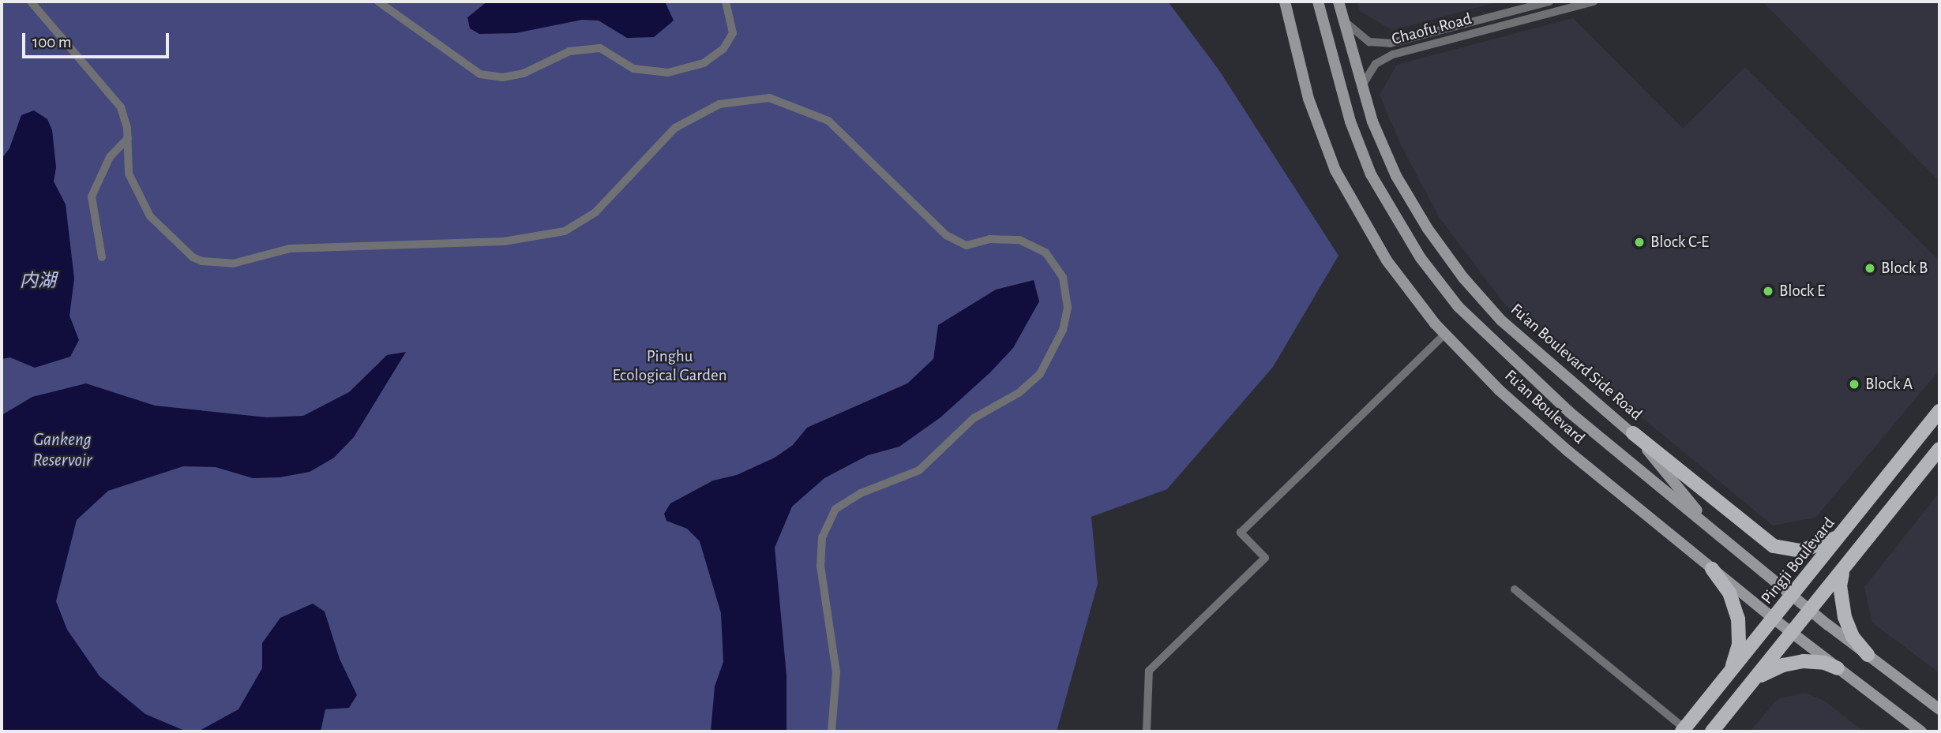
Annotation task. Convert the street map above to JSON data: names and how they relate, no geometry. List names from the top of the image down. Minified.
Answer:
{"streets":{"main road":["Fu'an Boulevard Side Road","Fu'an Boulevard","Pingji Boulevard"],"street":["Chaofu Road"]},"crossings":[["Chaofu Road","Fu'an Boulevard Side Road"],["Fu'an Boulevard Side Road","Fu'an Boulevard"],["Fu'an Boulevard","Pingji Boulevard"]],"water":["内湖","Gankeng Reservoir"],"parks":["Pinghu Ecological Garden"],"places":["Block C-E","Block B","Block E","Block A"],"scale_bar":"100 m"}
